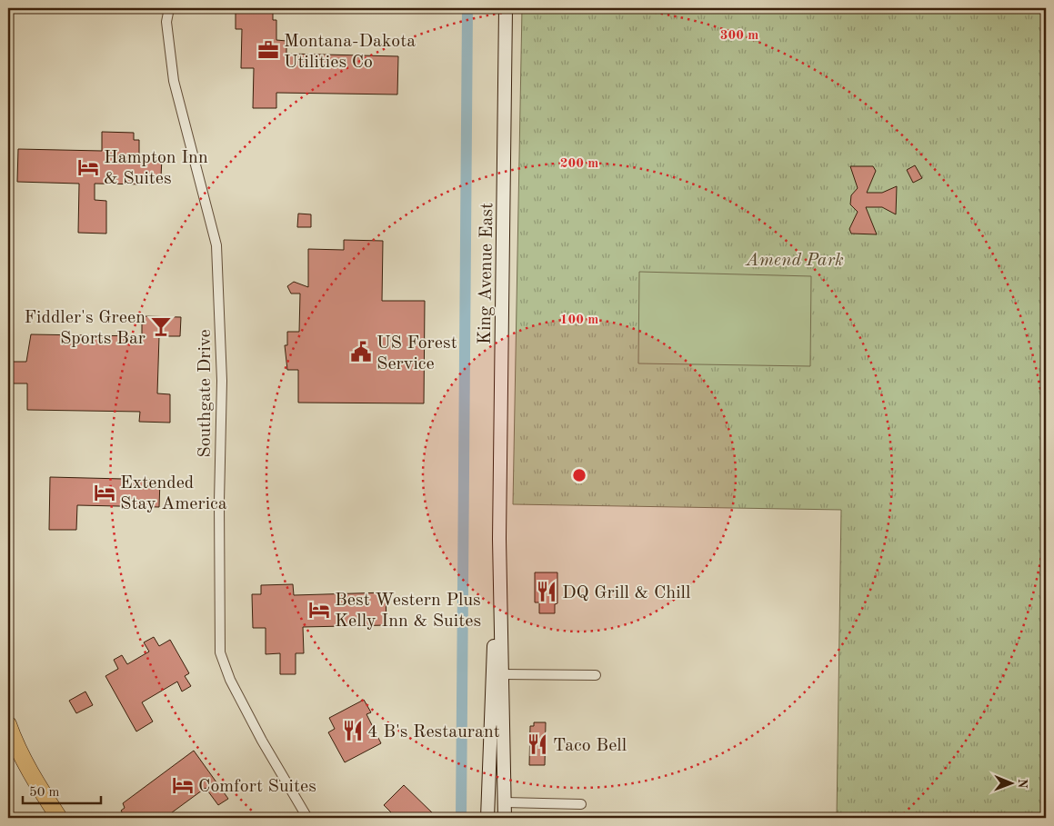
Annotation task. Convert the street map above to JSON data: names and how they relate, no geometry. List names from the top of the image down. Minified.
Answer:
{"streets":{"main road":["King Avenue East"],"street":["Southgate Drive"]},"parks":["Amend Park"],"places":{"office":["Montana-Dakota Utilities Co"],"hotel":["Hampton Inn & Suites","Extended Stay America","Best Western Plus Kelly Inn & Suites","Comfort Suites"],"bar":["Fiddler's Green Sports Bar"],"public building":["US Forest Service"],"restaurant":["DQ Grill & Chill","4 B's Restaurant","Taco Bell"]},"scale_bar":"50 m","north":"right","rings":["300 m","200 m","100 m"]}
